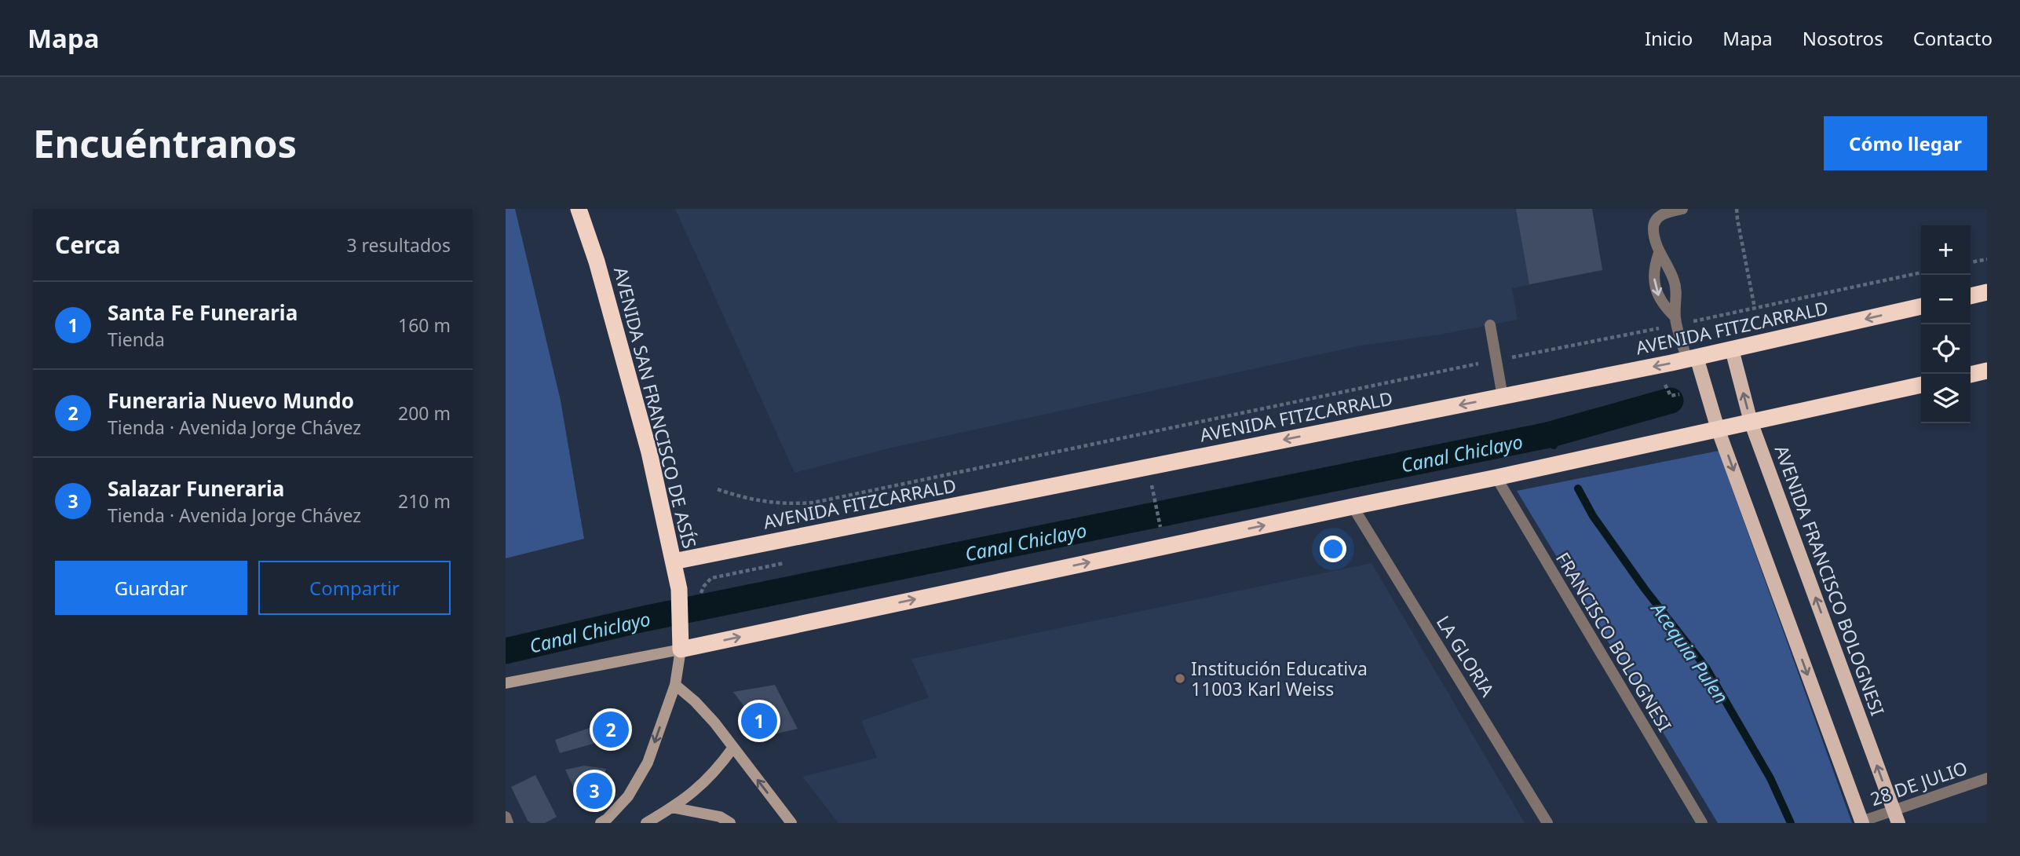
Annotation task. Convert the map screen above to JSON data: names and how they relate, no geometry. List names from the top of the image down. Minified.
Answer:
{"streets":{"highway":["AVENIDA FITZCARRALD","AVENIDA SAN FRANCISCO DE ASÍS"],"main road":["AVENIDA FRANCISCO BOLOGNESI"],"street":["FRANCISCO BOLOGNESI","LA GLORIA","28 DE JULIO"]},"crossings":[["AVENIDA FITZCARRALD","AVENIDA SAN FRANCISCO DE ASÍS"],["AVENIDA FITZCARRALD","AVENIDA FRANCISCO BOLOGNESI"],["AVENIDA FRANCISCO BOLOGNESI","28 DE JULIO"]],"water":["Canal Chiclayo","Acequia Pulen"],"places":["Institución Educativa 11003 Karl Weiss"],"page":{"header":"Mapa","nav":["Inicio","Mapa","Nosotros","Contacto"],"buttons":["Cómo llegar",["Guardar","Compartir"]],"title":"Encuéntranos","heading":["Cerca","3 resultados"],"map_buttons":["+","−"],"list":[{"mark":"1","name":"Santa Fe Funeraria","note":"Tienda","value":"160 m"},{"mark":"2","name":"Funeraria Nuevo Mundo","note":"Tienda · Avenida Jorge Chávez","value":"200 m"},{"mark":"3","name":"Salazar Funeraria","note":"Tienda · Avenida Jorge Chávez","value":"210 m"}],"pins":["1","2","3"]}}
